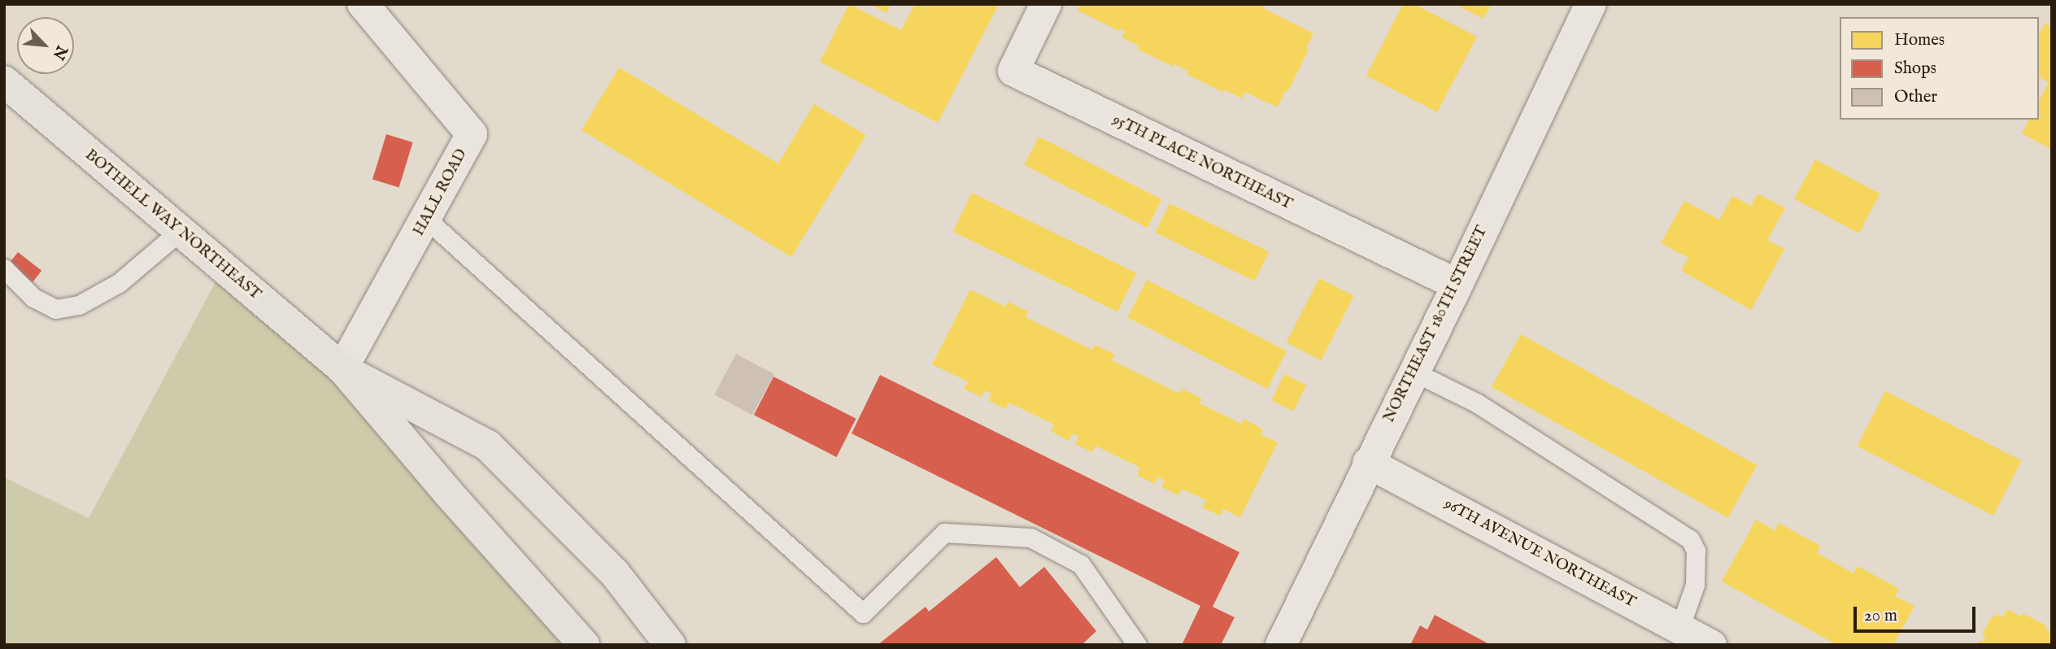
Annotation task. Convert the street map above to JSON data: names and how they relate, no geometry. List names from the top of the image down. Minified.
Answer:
{"streets":{"main road":["BOTHELL WAY NORTHEAST"],"street":["95TH PLACE NORTHEAST","HALL ROAD","NORTHEAST 180TH STREET","96TH AVENUE NORTHEAST"]},"crossings":[["95TH PLACE NORTHEAST","NORTHEAST 180TH STREET"],["HALL ROAD","BOTHELL WAY NORTHEAST"],["NORTHEAST 180TH STREET","96TH AVENUE NORTHEAST"]],"legend":["Homes","Shops","Other"],"scale_bar":"20 m","north":"bottom right"}
